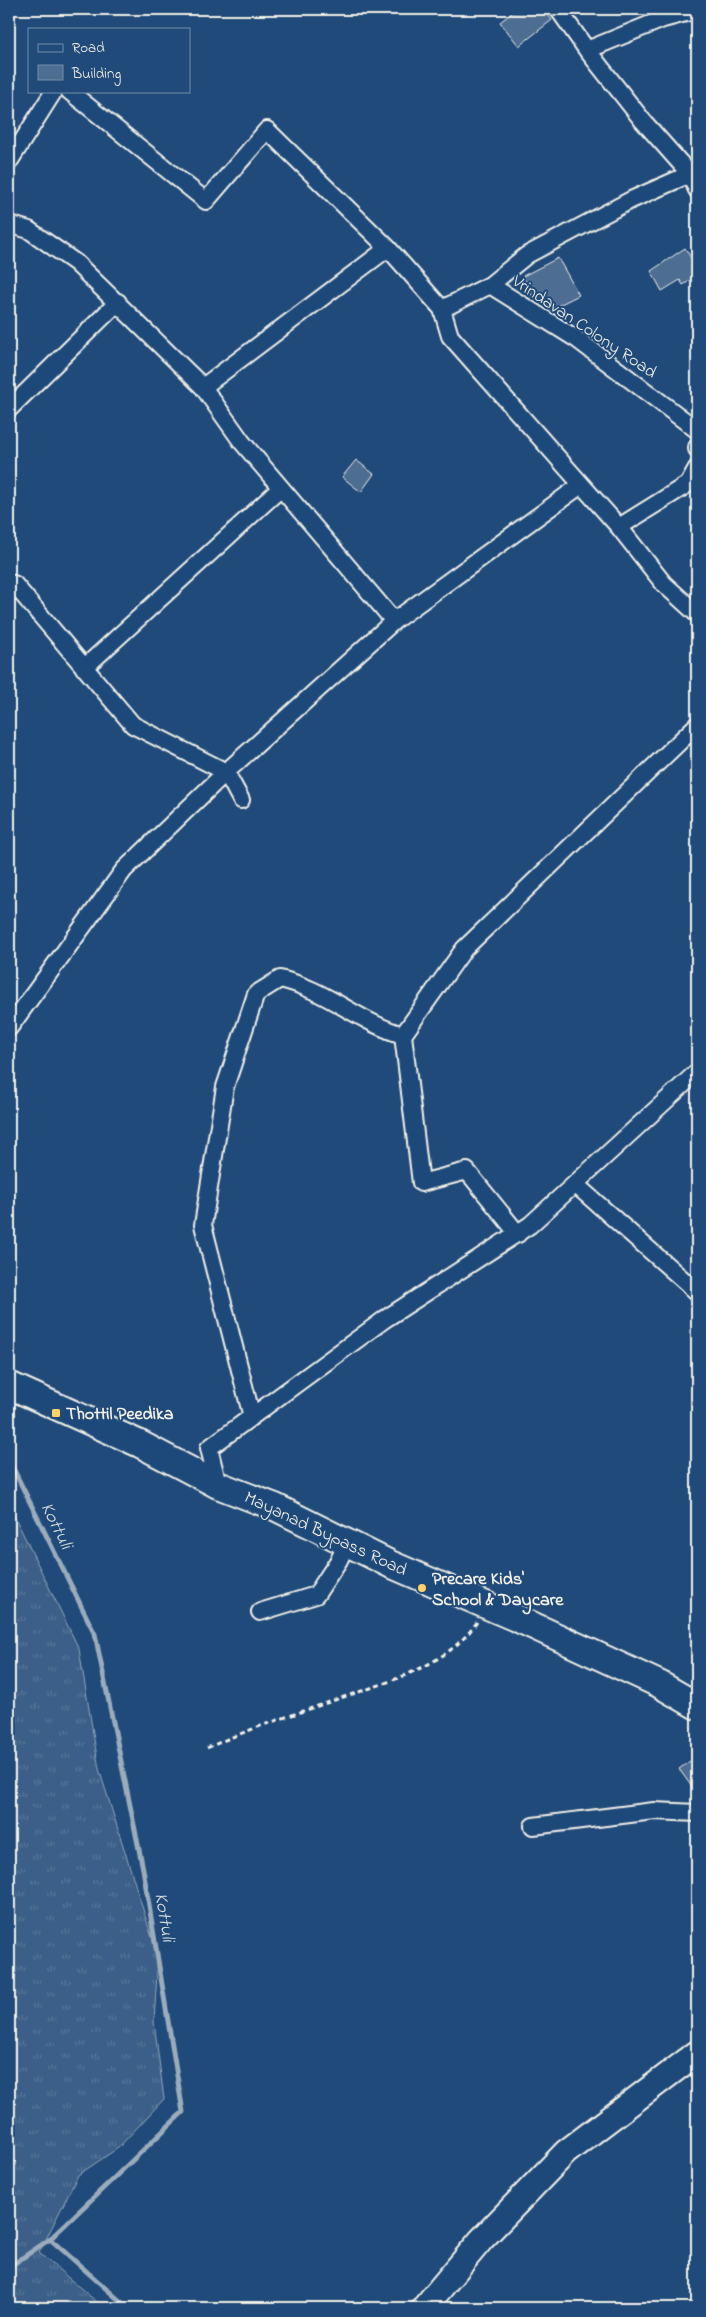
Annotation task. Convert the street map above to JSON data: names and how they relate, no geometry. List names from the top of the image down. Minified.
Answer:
{"streets":{"main road":["Mayanad Bypass Road"],"street":["Vrindavan Colony Road"]},"water":["Kottuli"],"places":{"transit":["Thottil Peedika"],"other":["Precare Kids' School & Daycare"]},"legend":["Road","Building"]}
